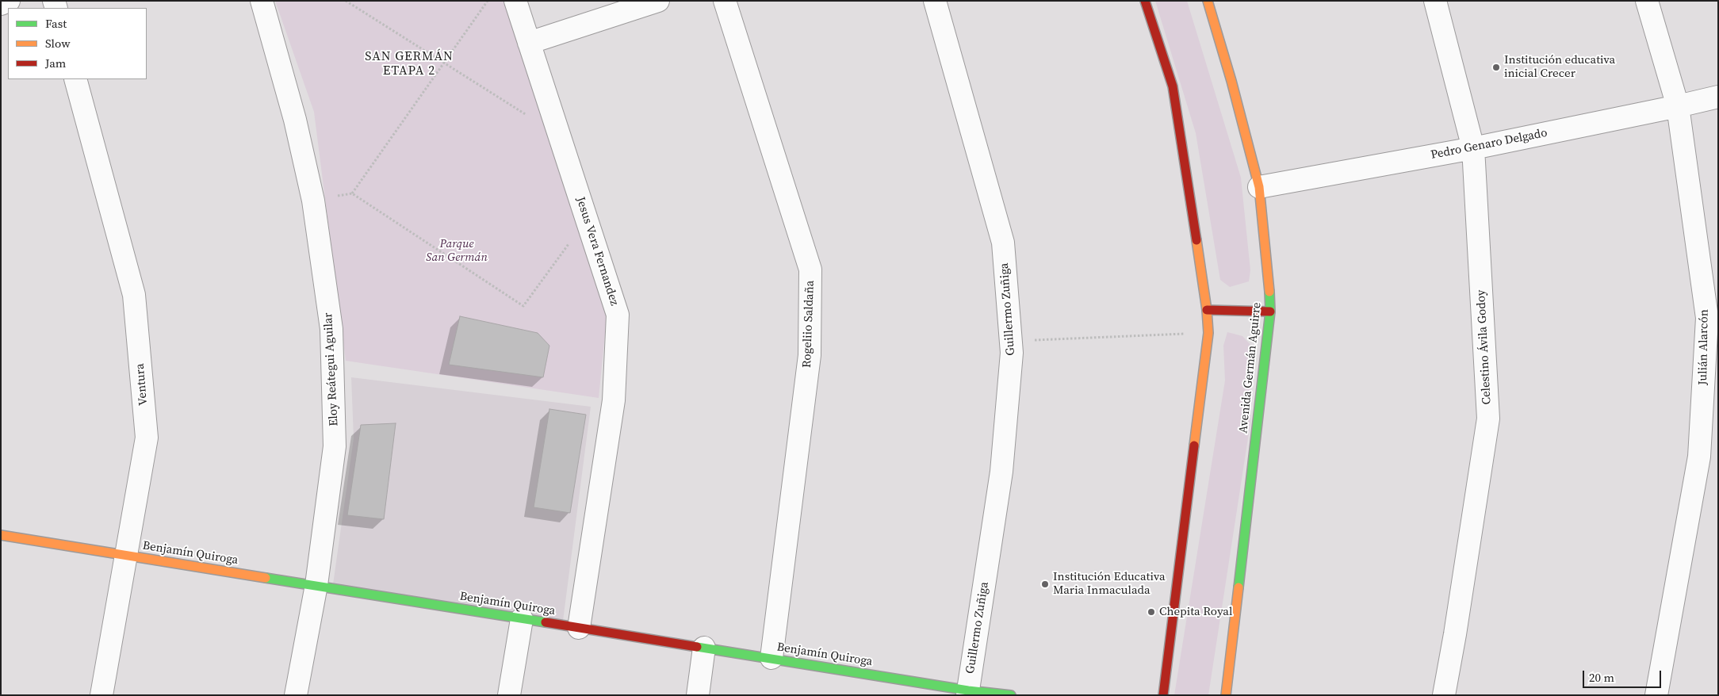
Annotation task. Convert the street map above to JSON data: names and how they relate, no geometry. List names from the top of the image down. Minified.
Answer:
{"streets":{"main road":["Avenida Germán Aguirre","Benjamín Quiroga"],"street":["Pedro Genaro Delgado","Jesus Vera Fernandez","Guillermo Zuñiga","Rogeliio Saldaña","Celestino Ávila Godoy","Julián Alarcón","Eloy Reátegui Aguilar","Ventura"]},"crossings":[["Pedro Genaro Delgado","Celestino Ávila Godoy"],["Pedro Genaro Delgado","Julián Alarcón"],["Pedro Genaro Delgado","Avenida Germán Aguirre"],["Jesus Vera Fernandez","Benjamín Quiroga"],["Guillermo Zuñiga","Benjamín Quiroga"],["Rogeliio Saldaña","Benjamín Quiroga"],["Eloy Reátegui Aguilar","Benjamín Quiroga"],["Ventura","Benjamín Quiroga"]],"districts":["SAN GERMÁN ETAPA 2"],"parks":["Parque San Germán"],"places":["Institución educativa inicial Crecer","Institución Educativa Maria Inmaculada","Chepita Royal"],"legend":["Fast","Slow","Jam"],"scale_bar":"20 m"}
